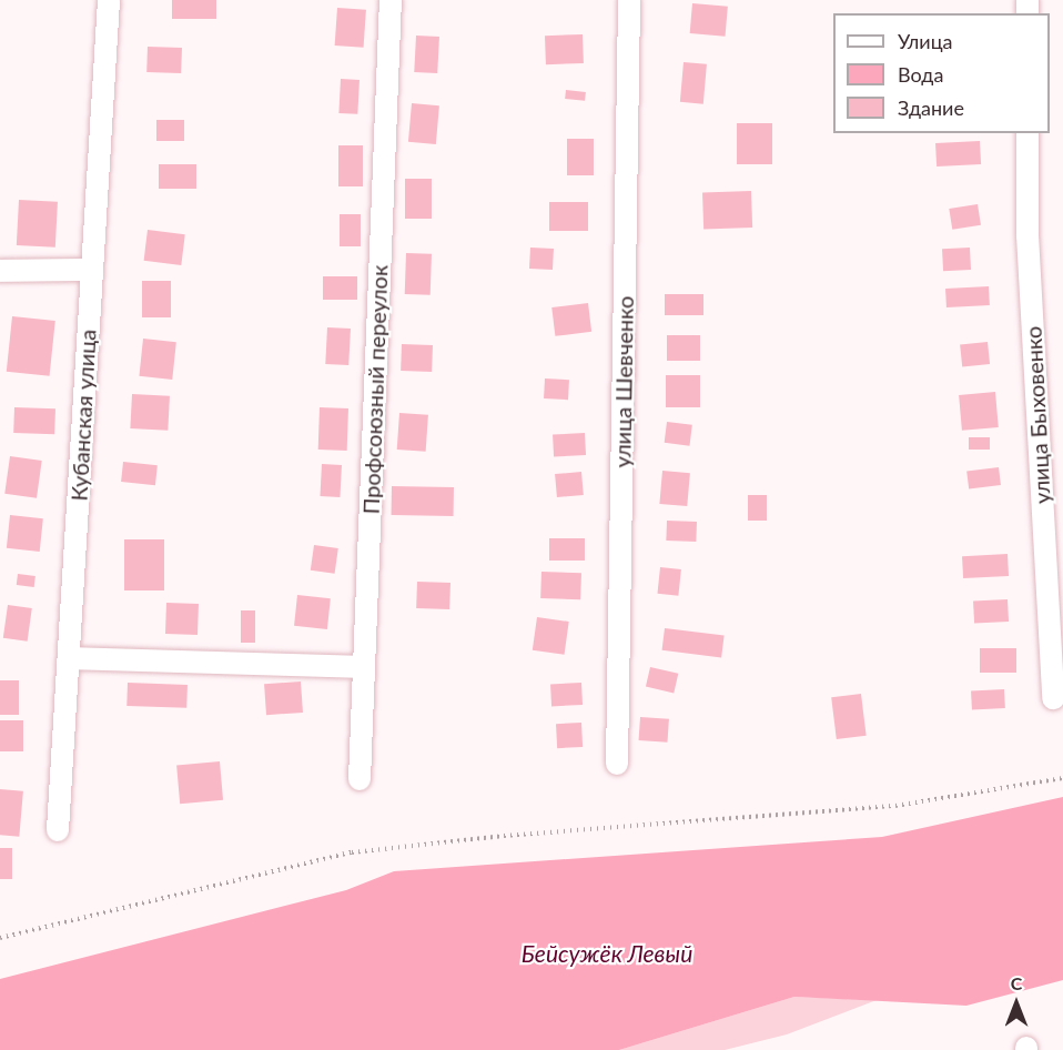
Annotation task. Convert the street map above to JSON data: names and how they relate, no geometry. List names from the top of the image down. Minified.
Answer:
{"streets":{"street":["улица Шевченко","Профсоюзный переулок","Кубанская улица","улица Быховенко"]},"water":["Бейсужёк Левый"],"legend":["Улица","Вода","Здание"],"north":"top"}
